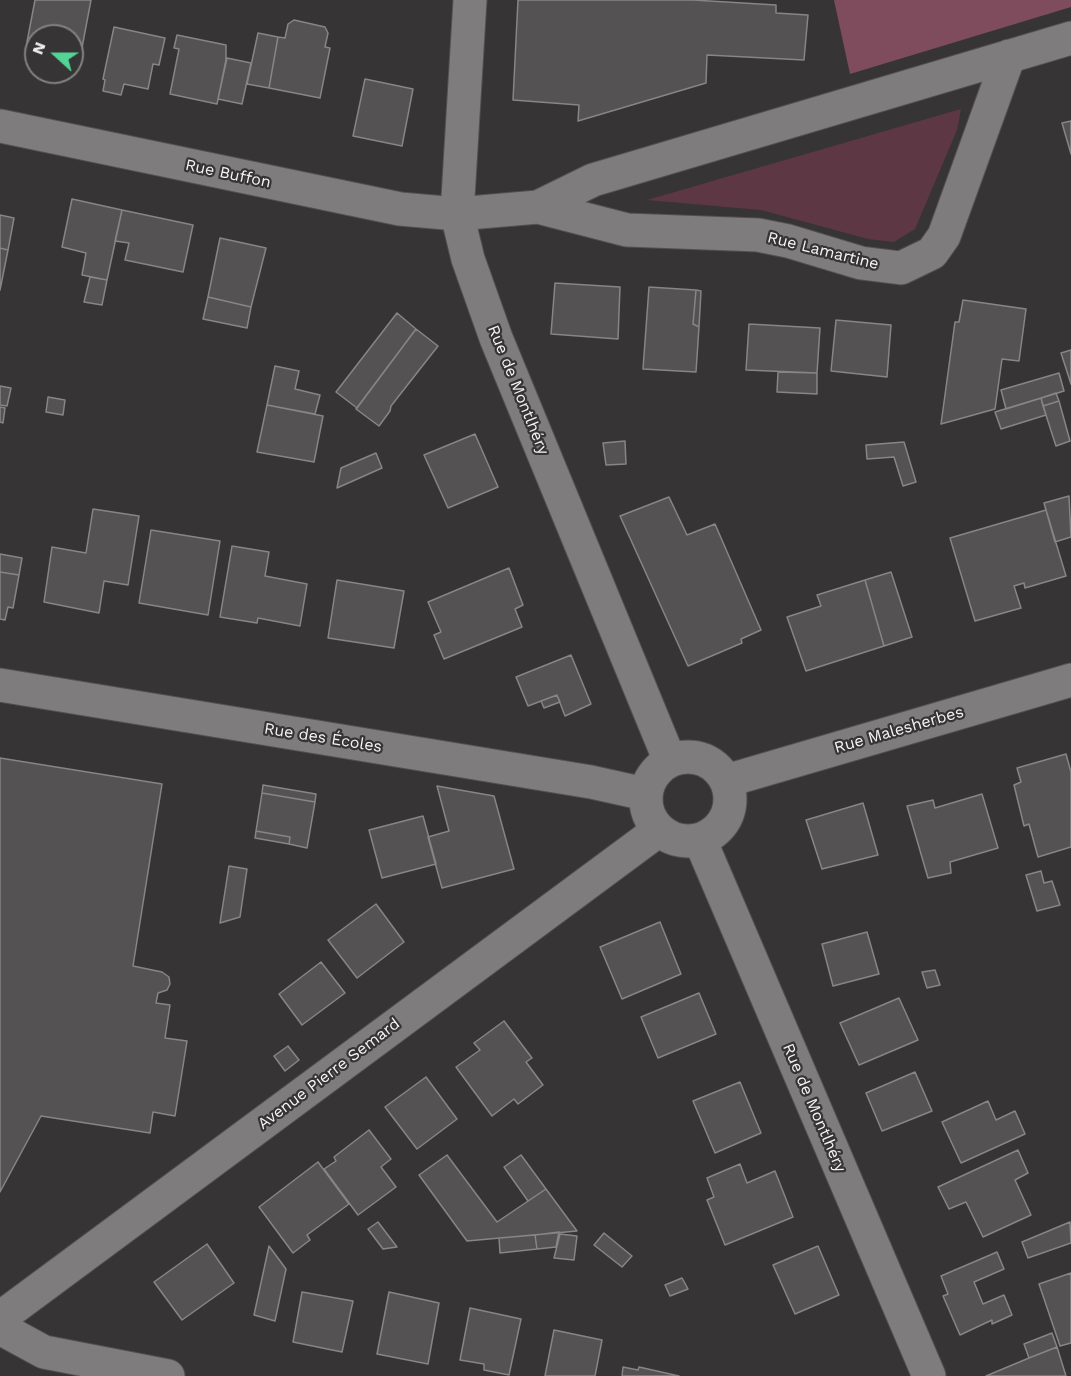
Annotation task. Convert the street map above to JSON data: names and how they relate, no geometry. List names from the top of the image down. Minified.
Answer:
{"streets":{"street":["Rue Buffon","Rue Lamartine","Rue de Montlhéry","Rue Malesherbes","Rue des Écoles","Avenue Pierre Semard"]},"crossings":[["Rue Buffon","Rue Lamartine"],["Rue Buffon","Rue de Montlhéry"],["Rue Lamartine","Rue de Montlhéry"],["Rue de Montlhéry","Rue Malesherbes"],["Rue de Montlhéry","Rue des Écoles"],["Rue de Montlhéry","Avenue Pierre Semard"],["Rue Malesherbes","Rue des Écoles"],["Rue Malesherbes","Avenue Pierre Semard"],["Rue des Écoles","Avenue Pierre Semard"]],"north":"left"}
